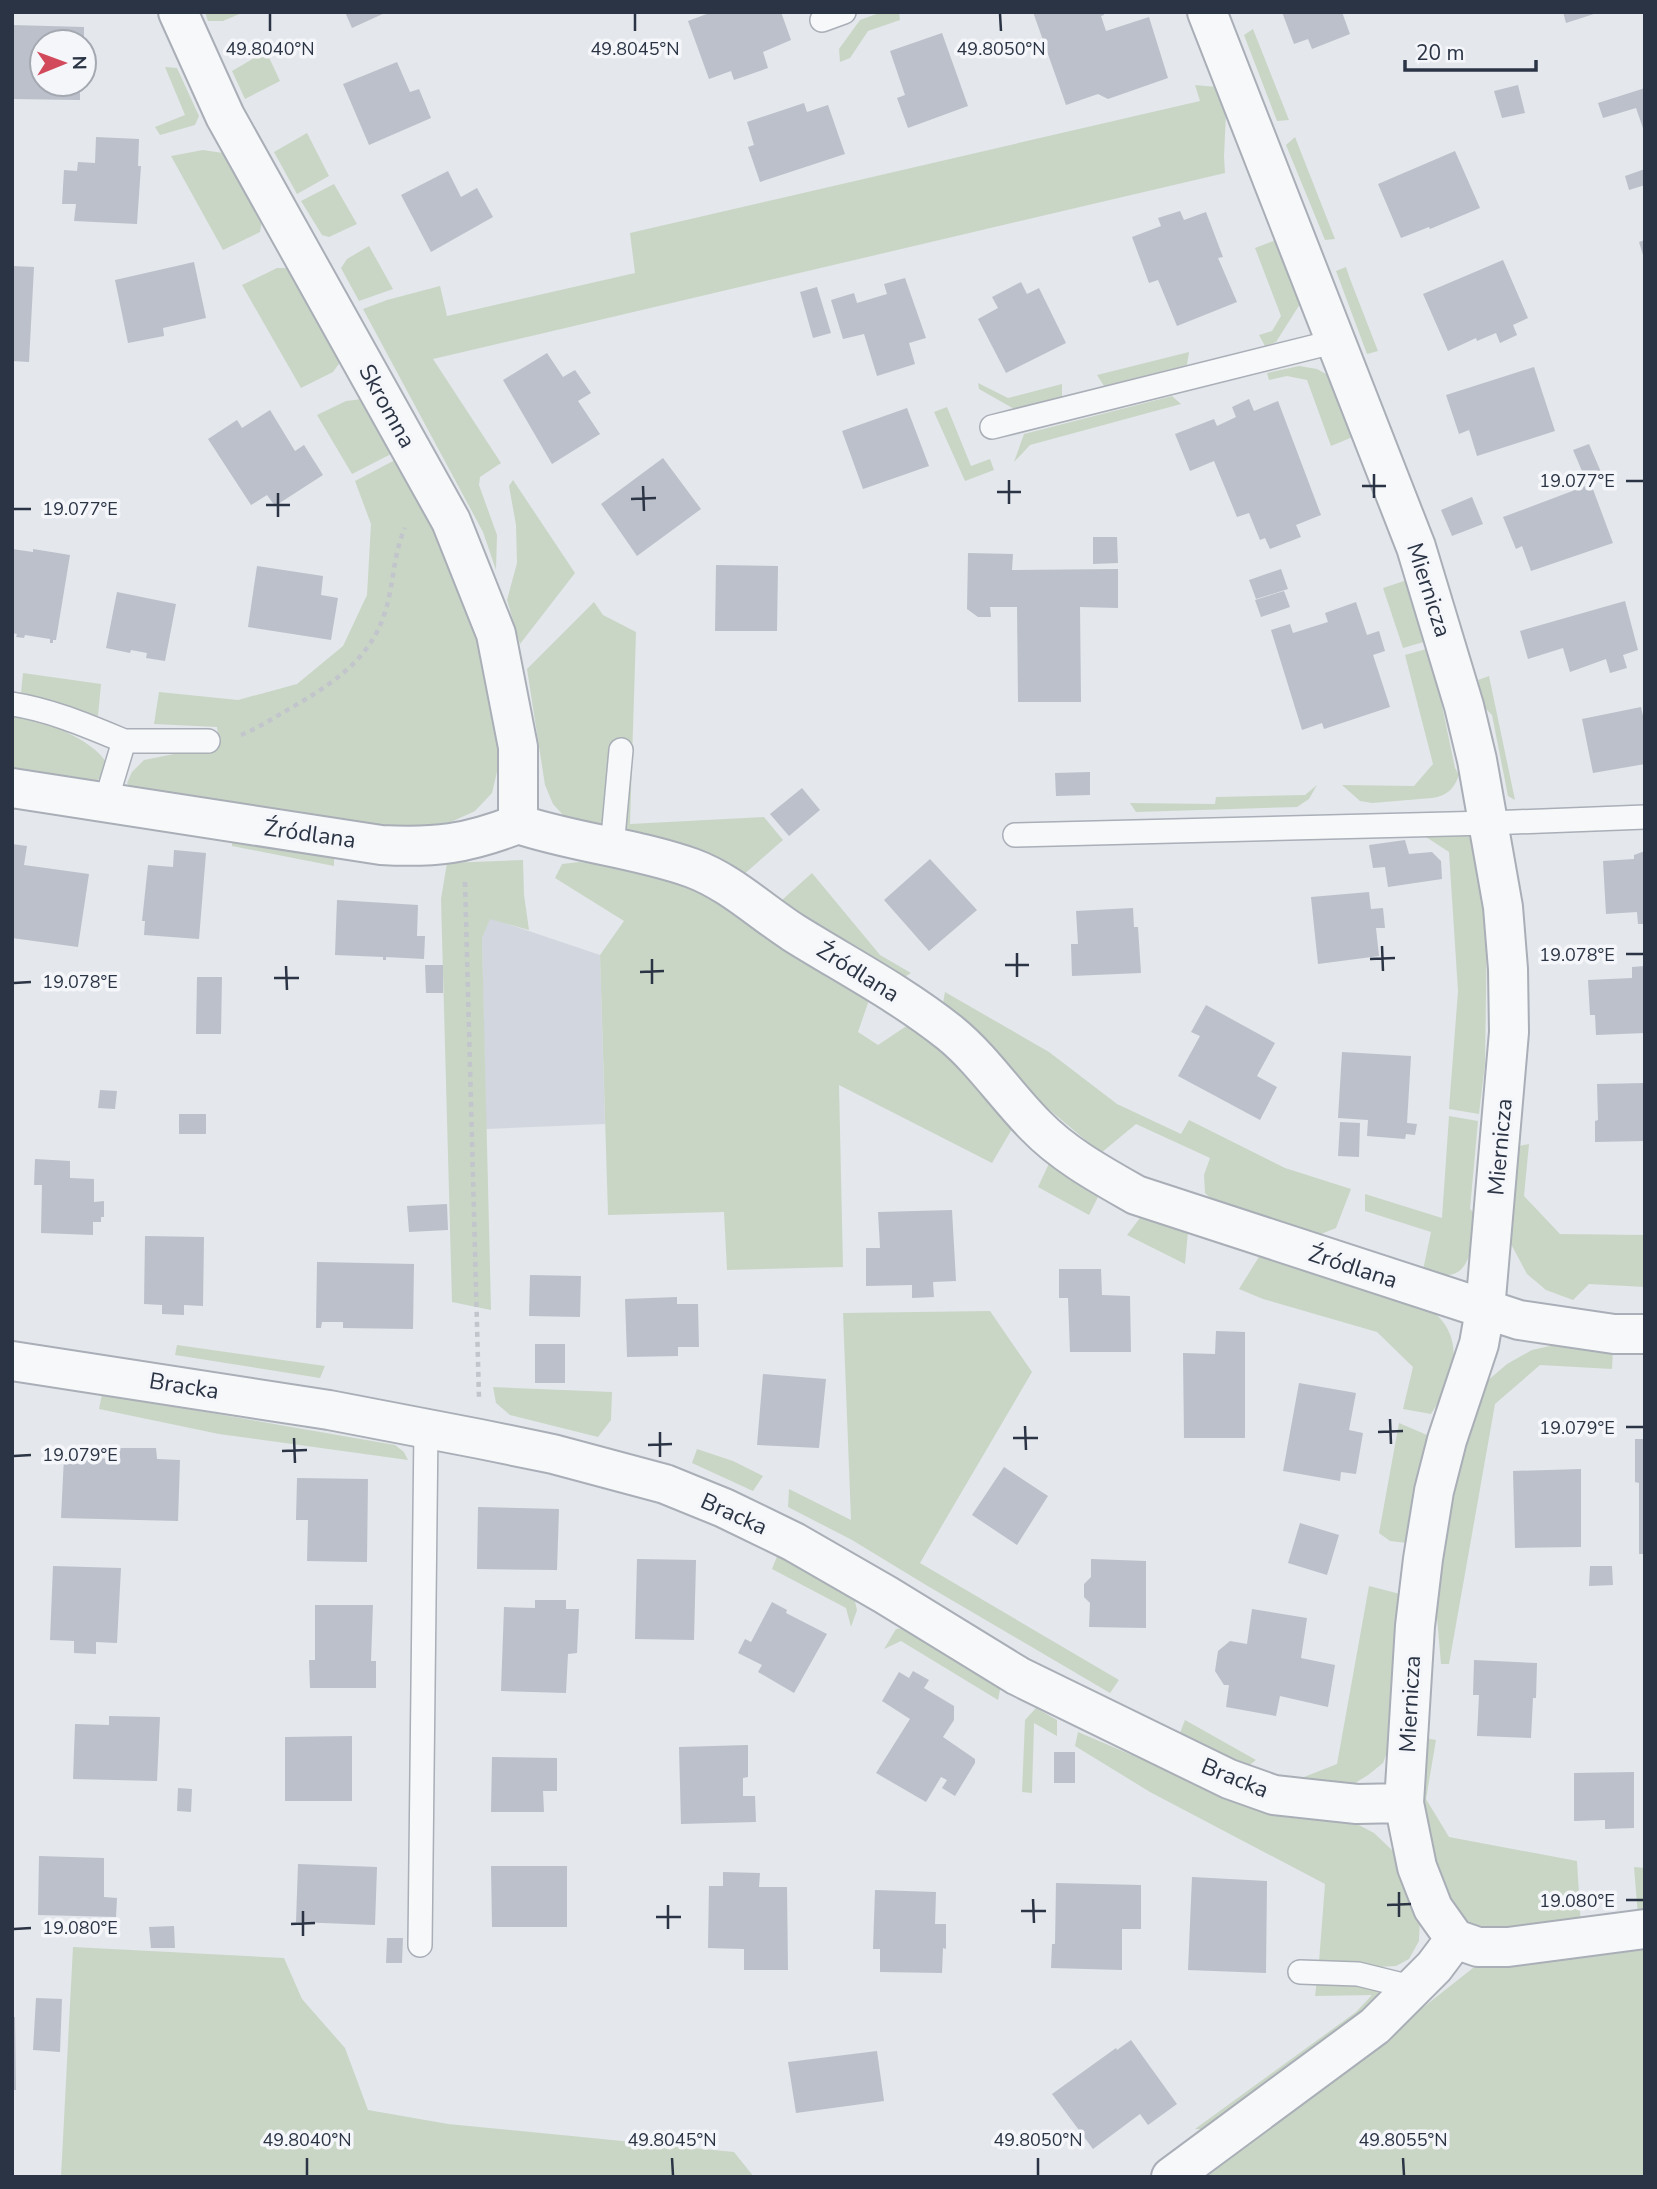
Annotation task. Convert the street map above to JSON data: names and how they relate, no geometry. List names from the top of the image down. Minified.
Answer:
{"streets":{"street":["Skromna","Miernicza","Źródlana","Bracka"]},"crossings":[["Skromna","Źródlana"],["Miernicza","Źródlana"],["Miernicza","Bracka"]],"scale_bar":"20 m","north":"right","coordinates":["49.8040°N","49.8045°N","49.8050°N","19.077°E","19.078°E","19.079°E","19.080°E","49.8055°N"]}
